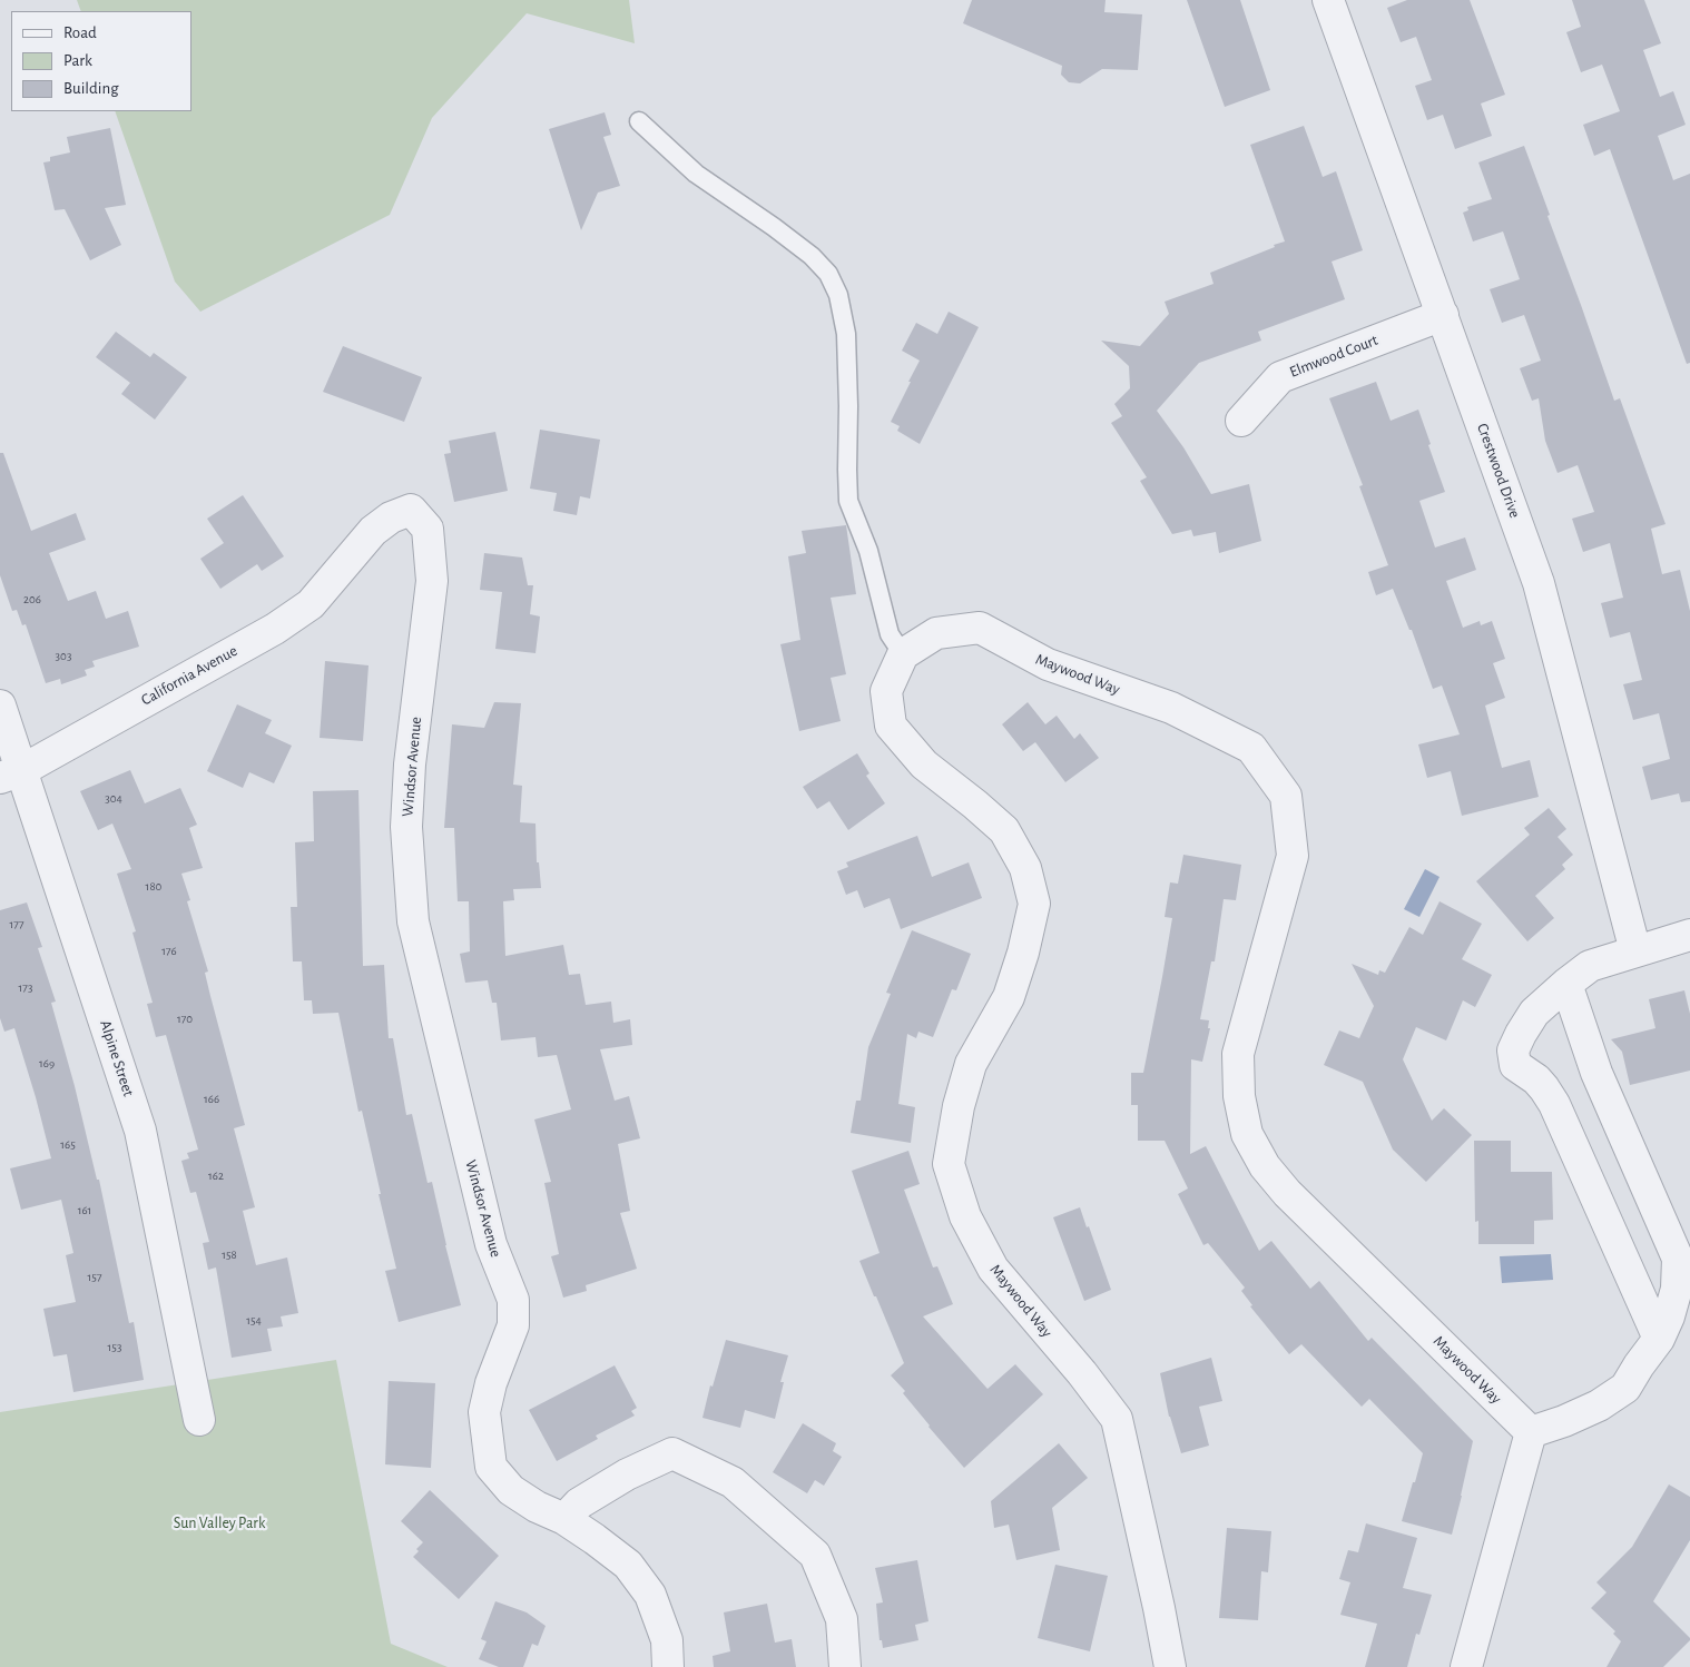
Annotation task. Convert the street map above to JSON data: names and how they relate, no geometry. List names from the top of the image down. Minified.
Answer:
{"streets":{"street":["Elmwood Court","Crestwood Drive","Maywood Way","California Avenue","Windsor Avenue","Alpine Street"]},"crossings":[["Elmwood Court","Crestwood Drive"],["California Avenue","Windsor Avenue"],["California Avenue","Alpine Street"]],"parks":["Sun Valley Park"],"house_numbers":["206","303","304","180","177","176","173","170","169","166","165","162","161","158","157","154","153"],"legend":["Road","Park","Building"]}
